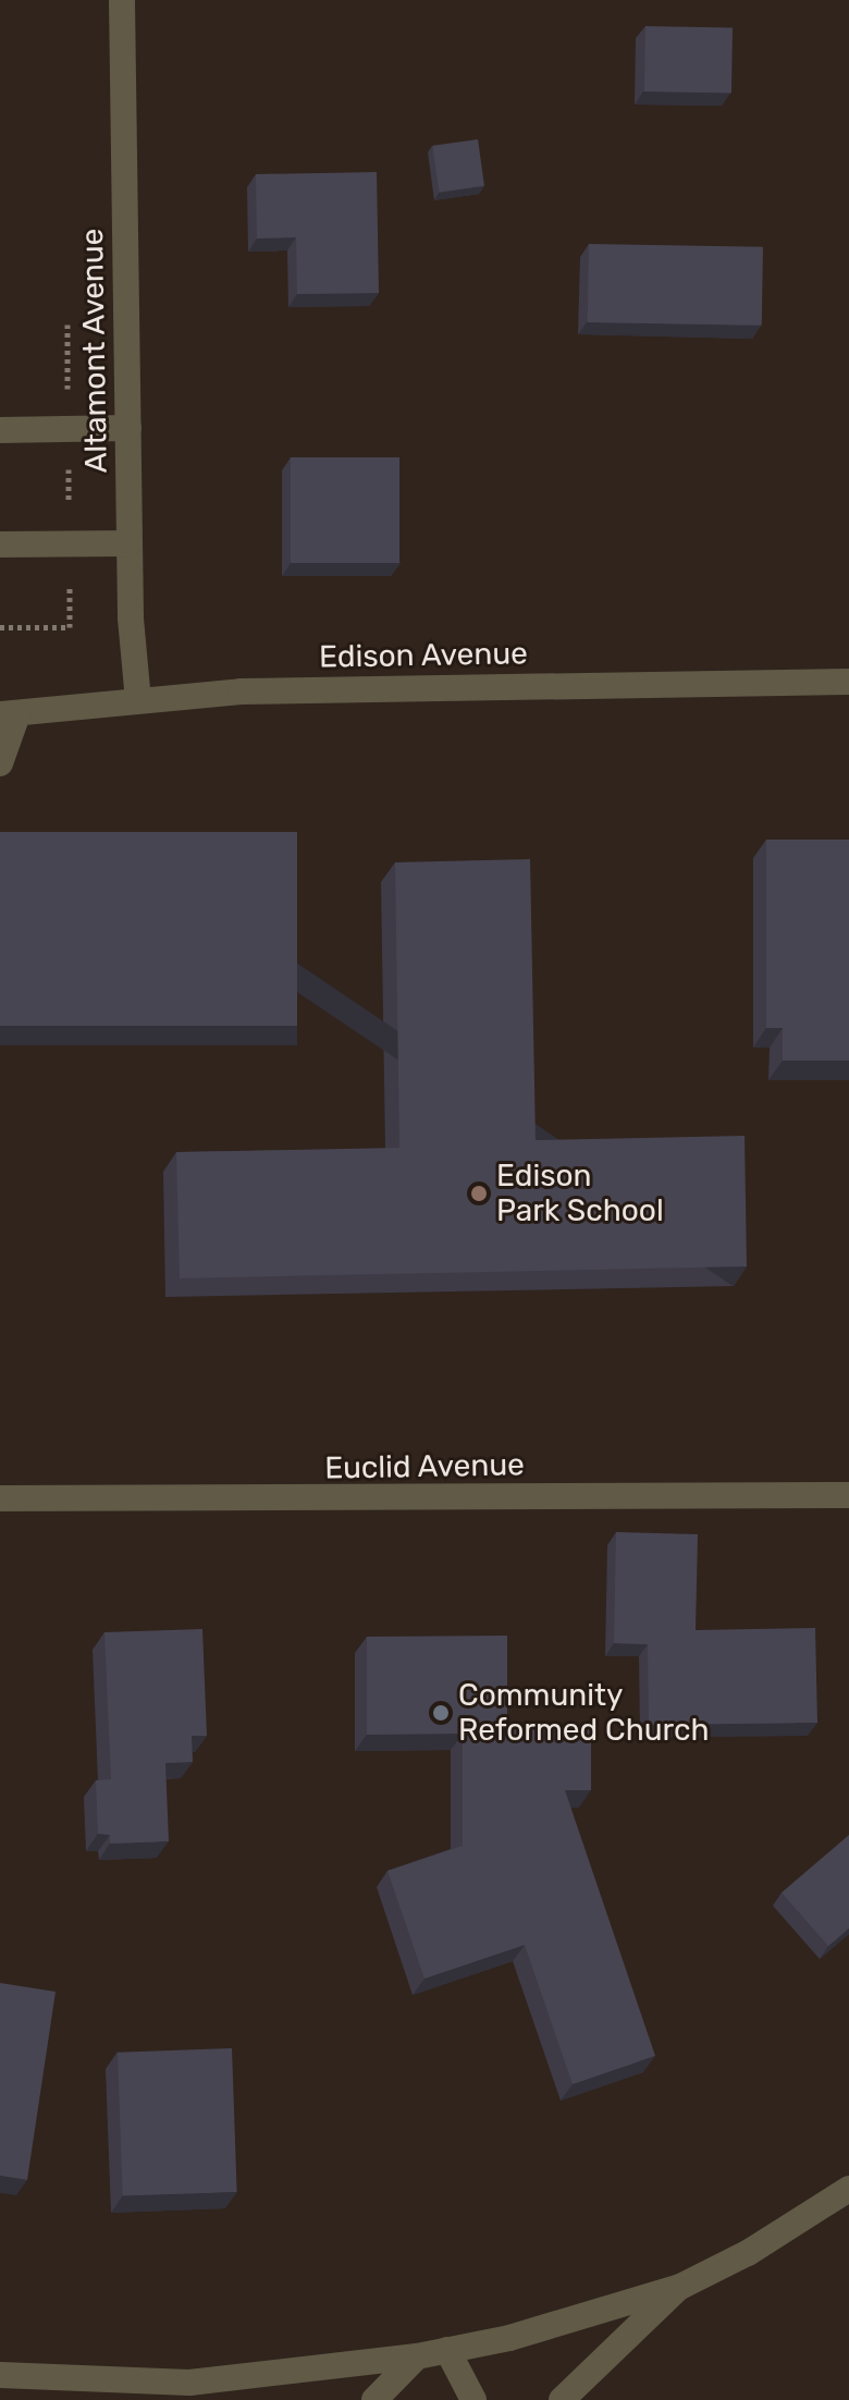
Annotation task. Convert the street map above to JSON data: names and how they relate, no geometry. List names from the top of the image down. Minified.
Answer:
{"streets":{"street":["Altamont Avenue","Edison Avenue","Euclid Avenue"]},"crossings":[["Altamont Avenue","Edison Avenue"]],"places":["Edison Park School","Community Reformed Church"]}
